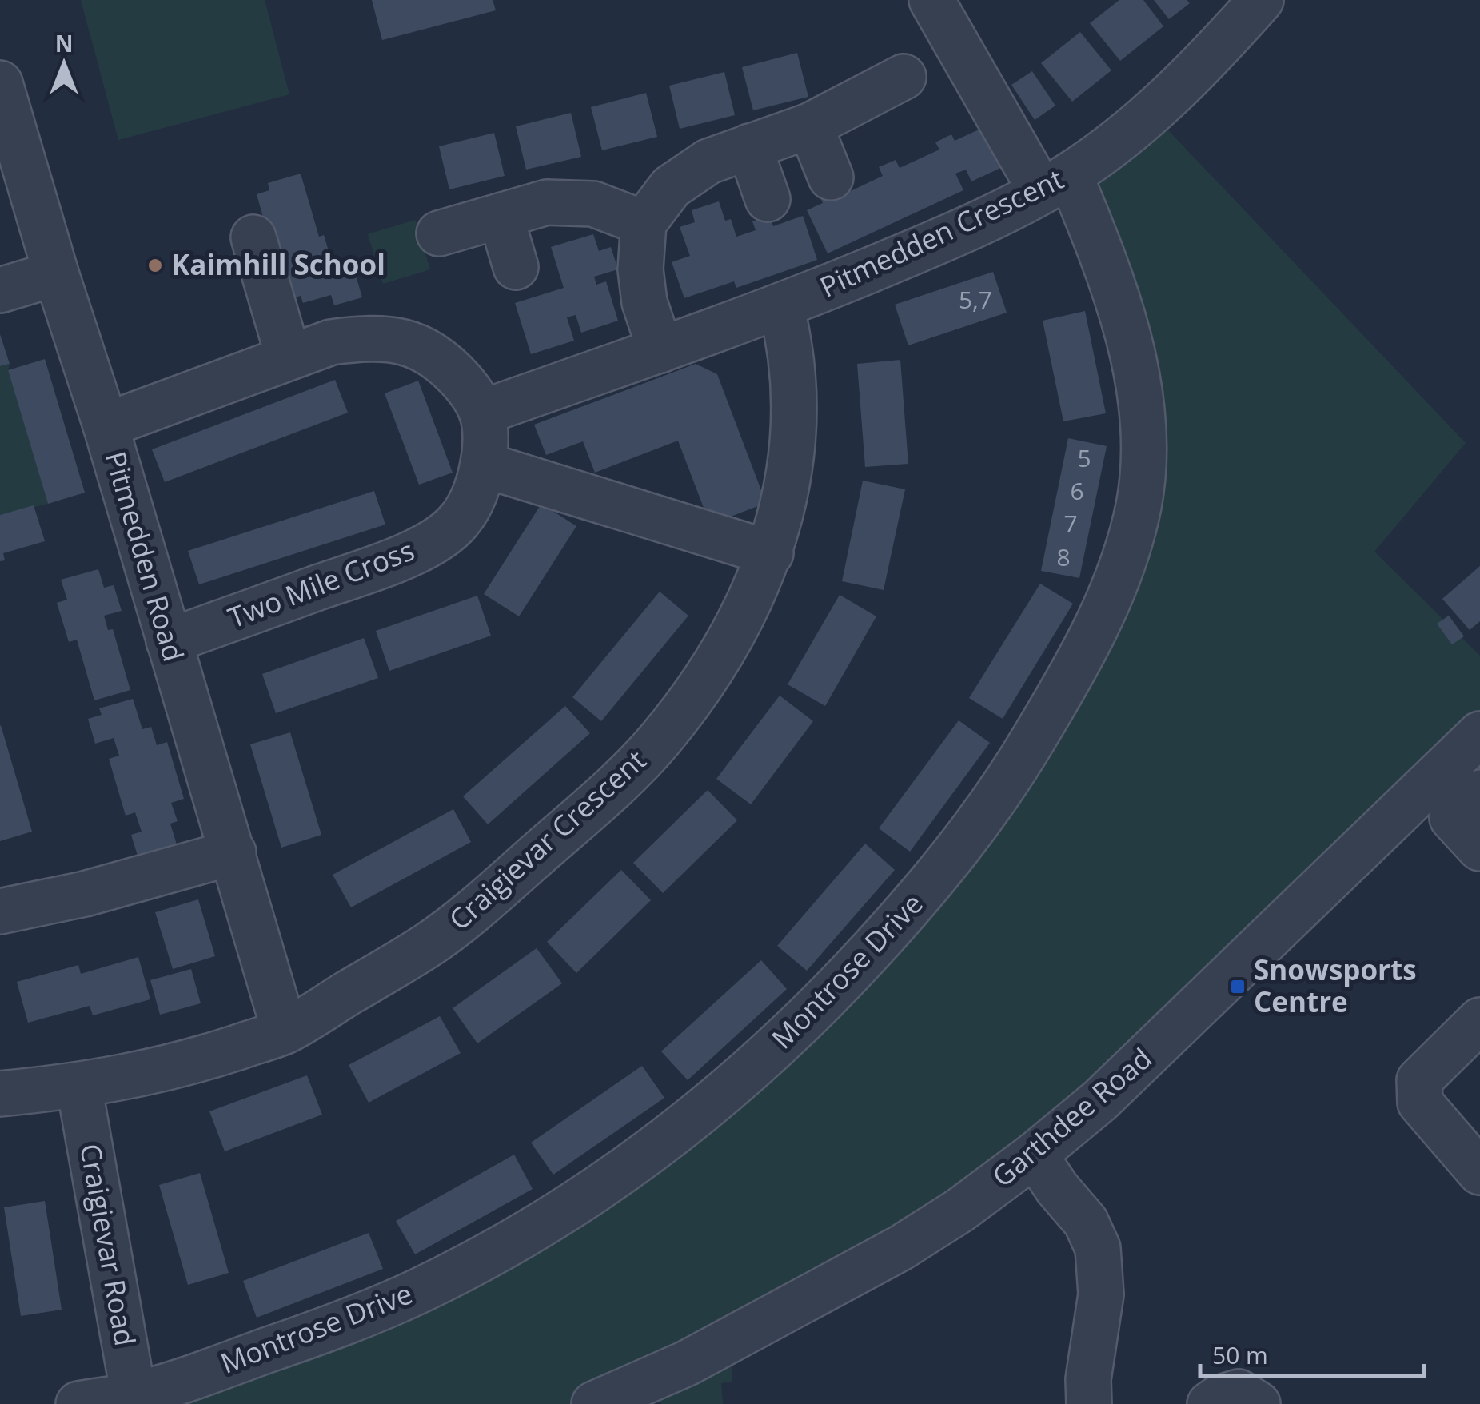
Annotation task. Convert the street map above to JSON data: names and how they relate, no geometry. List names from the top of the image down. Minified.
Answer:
{"streets":{"street":["Pitmedden Crescent","Pitmedden Road","Two Mile Cross","Craigievar Crescent","Montrose Drive","Garthdee Road","Craigievar Road"]},"crossings":[["Pitmedden Crescent","Two Mile Cross"],["Pitmedden Crescent","Craigievar Crescent"],["Pitmedden Crescent","Montrose Drive"],["Pitmedden Road","Two Mile Cross"],["Pitmedden Road","Craigievar Crescent"],["Craigievar Crescent","Craigievar Road"],["Montrose Drive","Craigievar Road"]],"places":{"other":["Kaimhill School"],"transit":["Snowsports Centre"]},"house_numbers":["5,7","5","6","7","8"],"scale_bar":"50 m","north":"top"}
